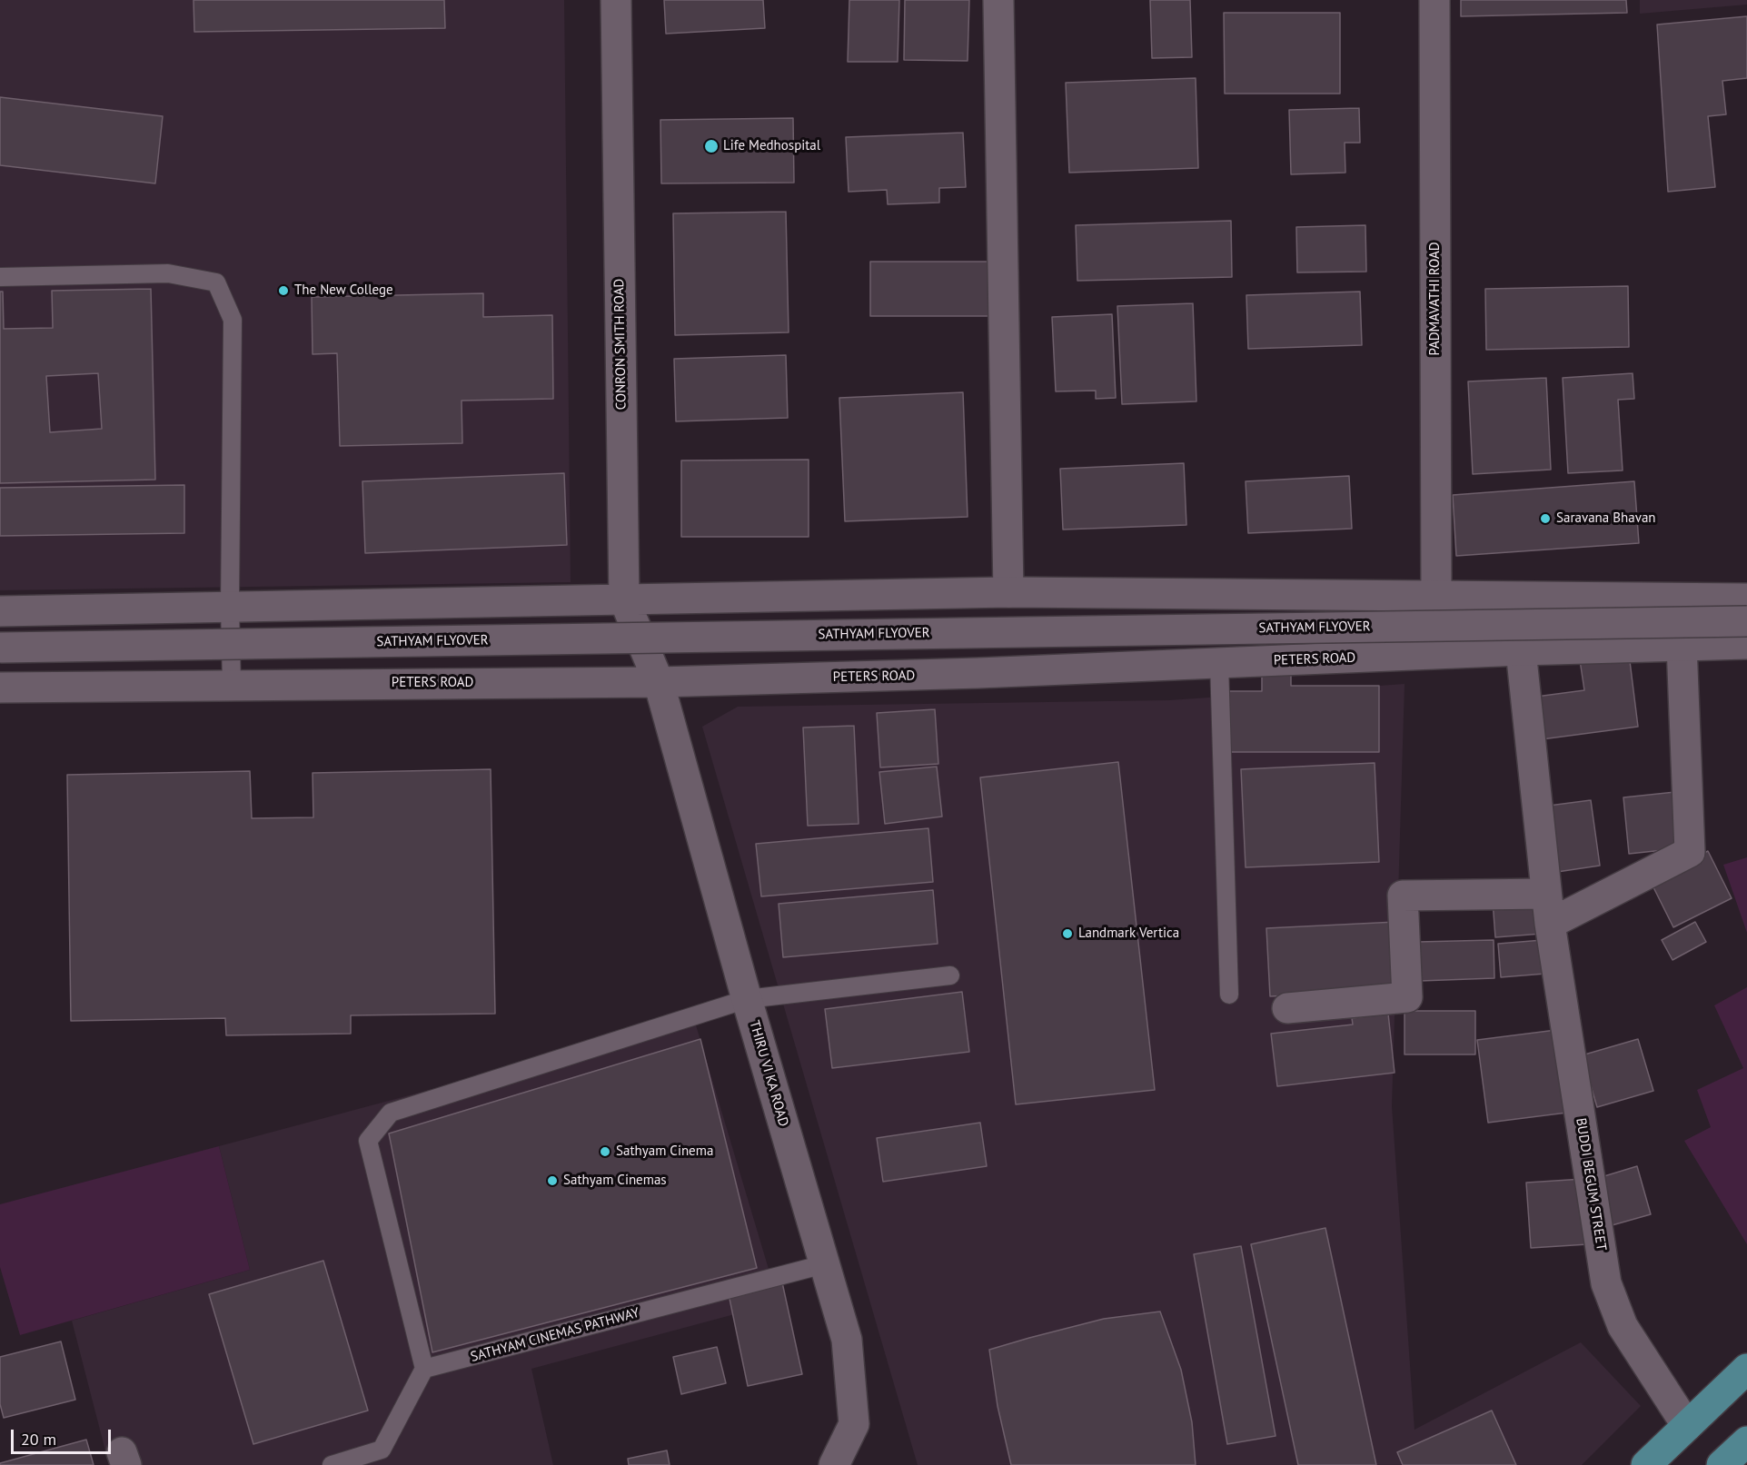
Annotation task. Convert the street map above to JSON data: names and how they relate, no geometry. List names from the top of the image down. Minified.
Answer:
{"streets":{"main road":["PADMAVATHI ROAD","CONRON SMITH ROAD","SATHYAM FLYOVER","PETERS ROAD","THIRU VI KA ROAD","BUDDI BEGUM STREET"],"lane":["SATHYAM CINEMAS PATHWAY"]},"crossings":[["CONRON SMITH ROAD","PETERS ROAD"],["CONRON SMITH ROAD","THIRU VI KA ROAD"],["PETERS ROAD","THIRU VI KA ROAD"],["PETERS ROAD","BUDDI BEGUM STREET"],["THIRU VI KA ROAD","SATHYAM CINEMAS PATHWAY"]],"places":["Life Medhospital","The New College","Saravana Bhavan","Landmark Vertica","Sathyam Cinema","Sathyam Cinemas"],"scale_bar":"20 m"}
